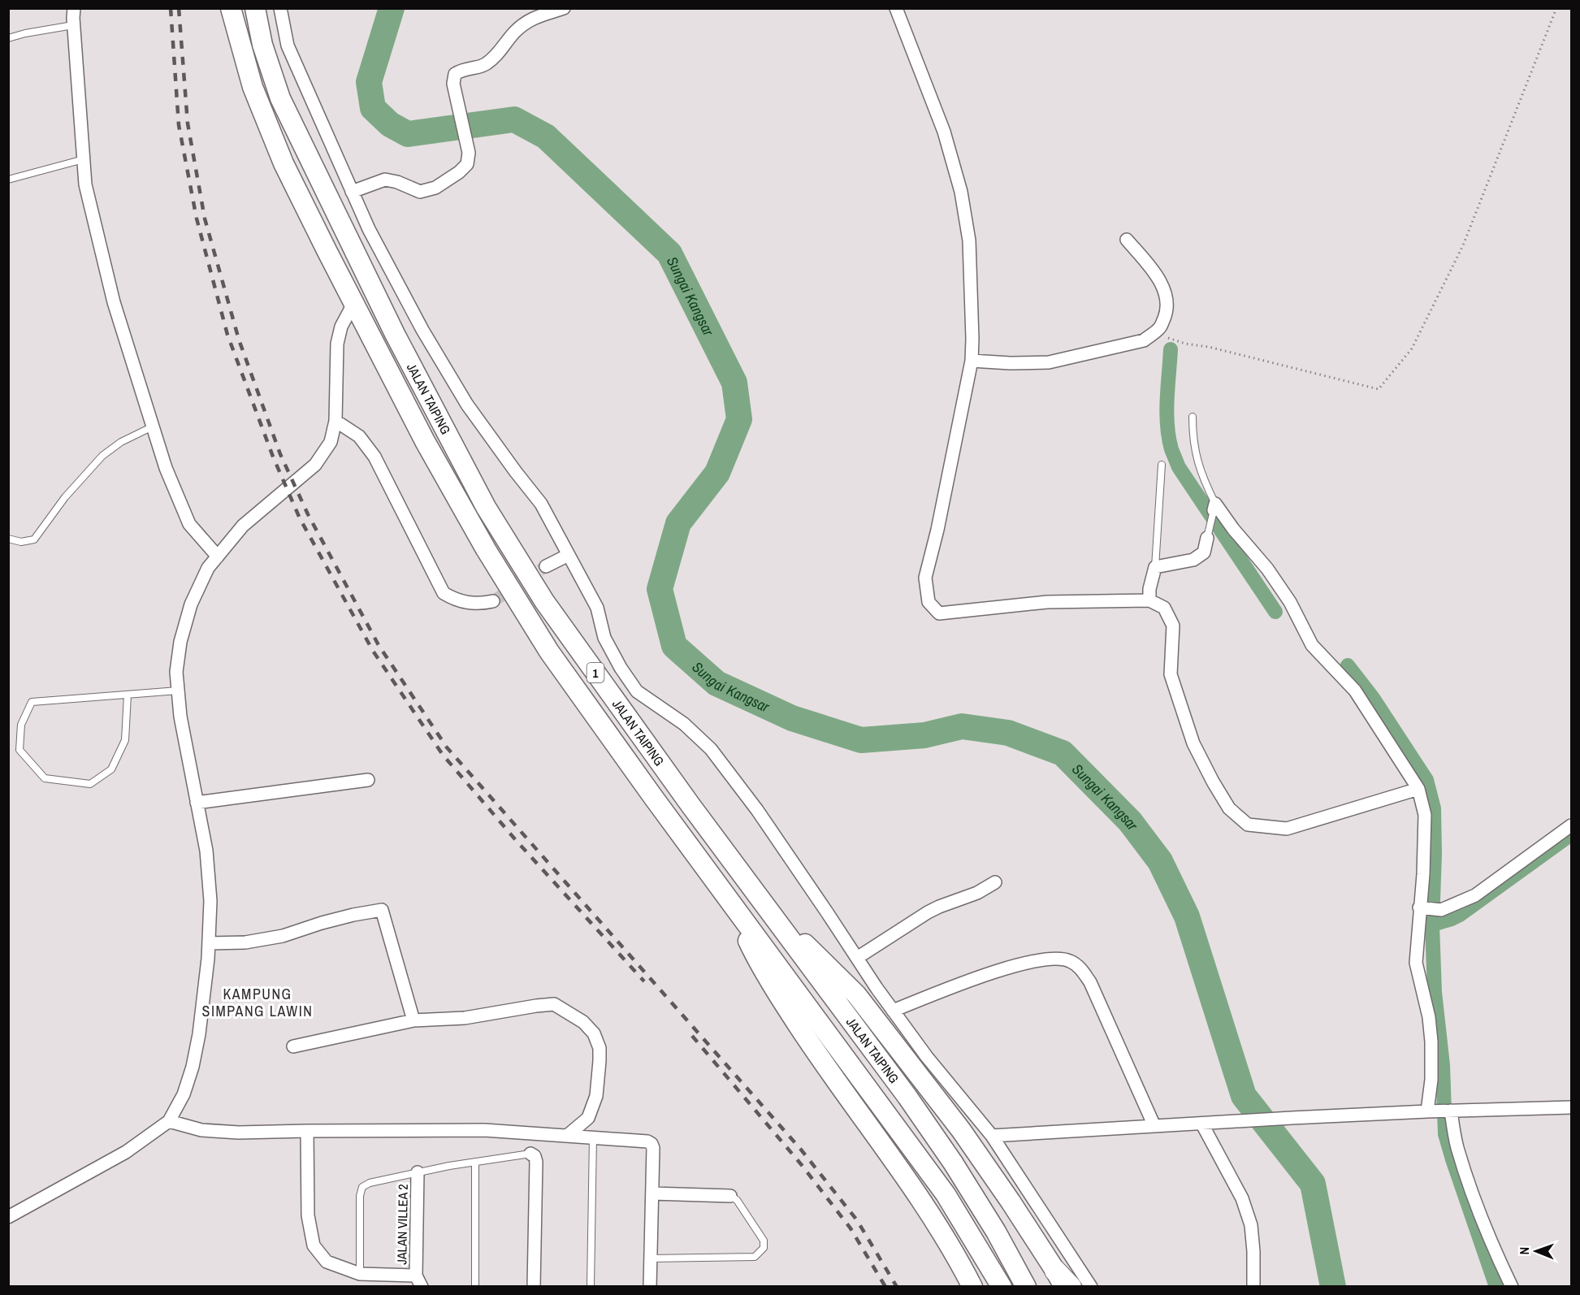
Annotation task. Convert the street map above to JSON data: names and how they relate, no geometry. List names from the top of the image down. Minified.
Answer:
{"streets":{"highway":["JALAN TAIPING","1"],"street":["JALAN VILLEA 2"]},"districts":["KAMPUNG SIMPANG LAWIN"],"water":["Sungai Kangsar"],"north":"left"}
